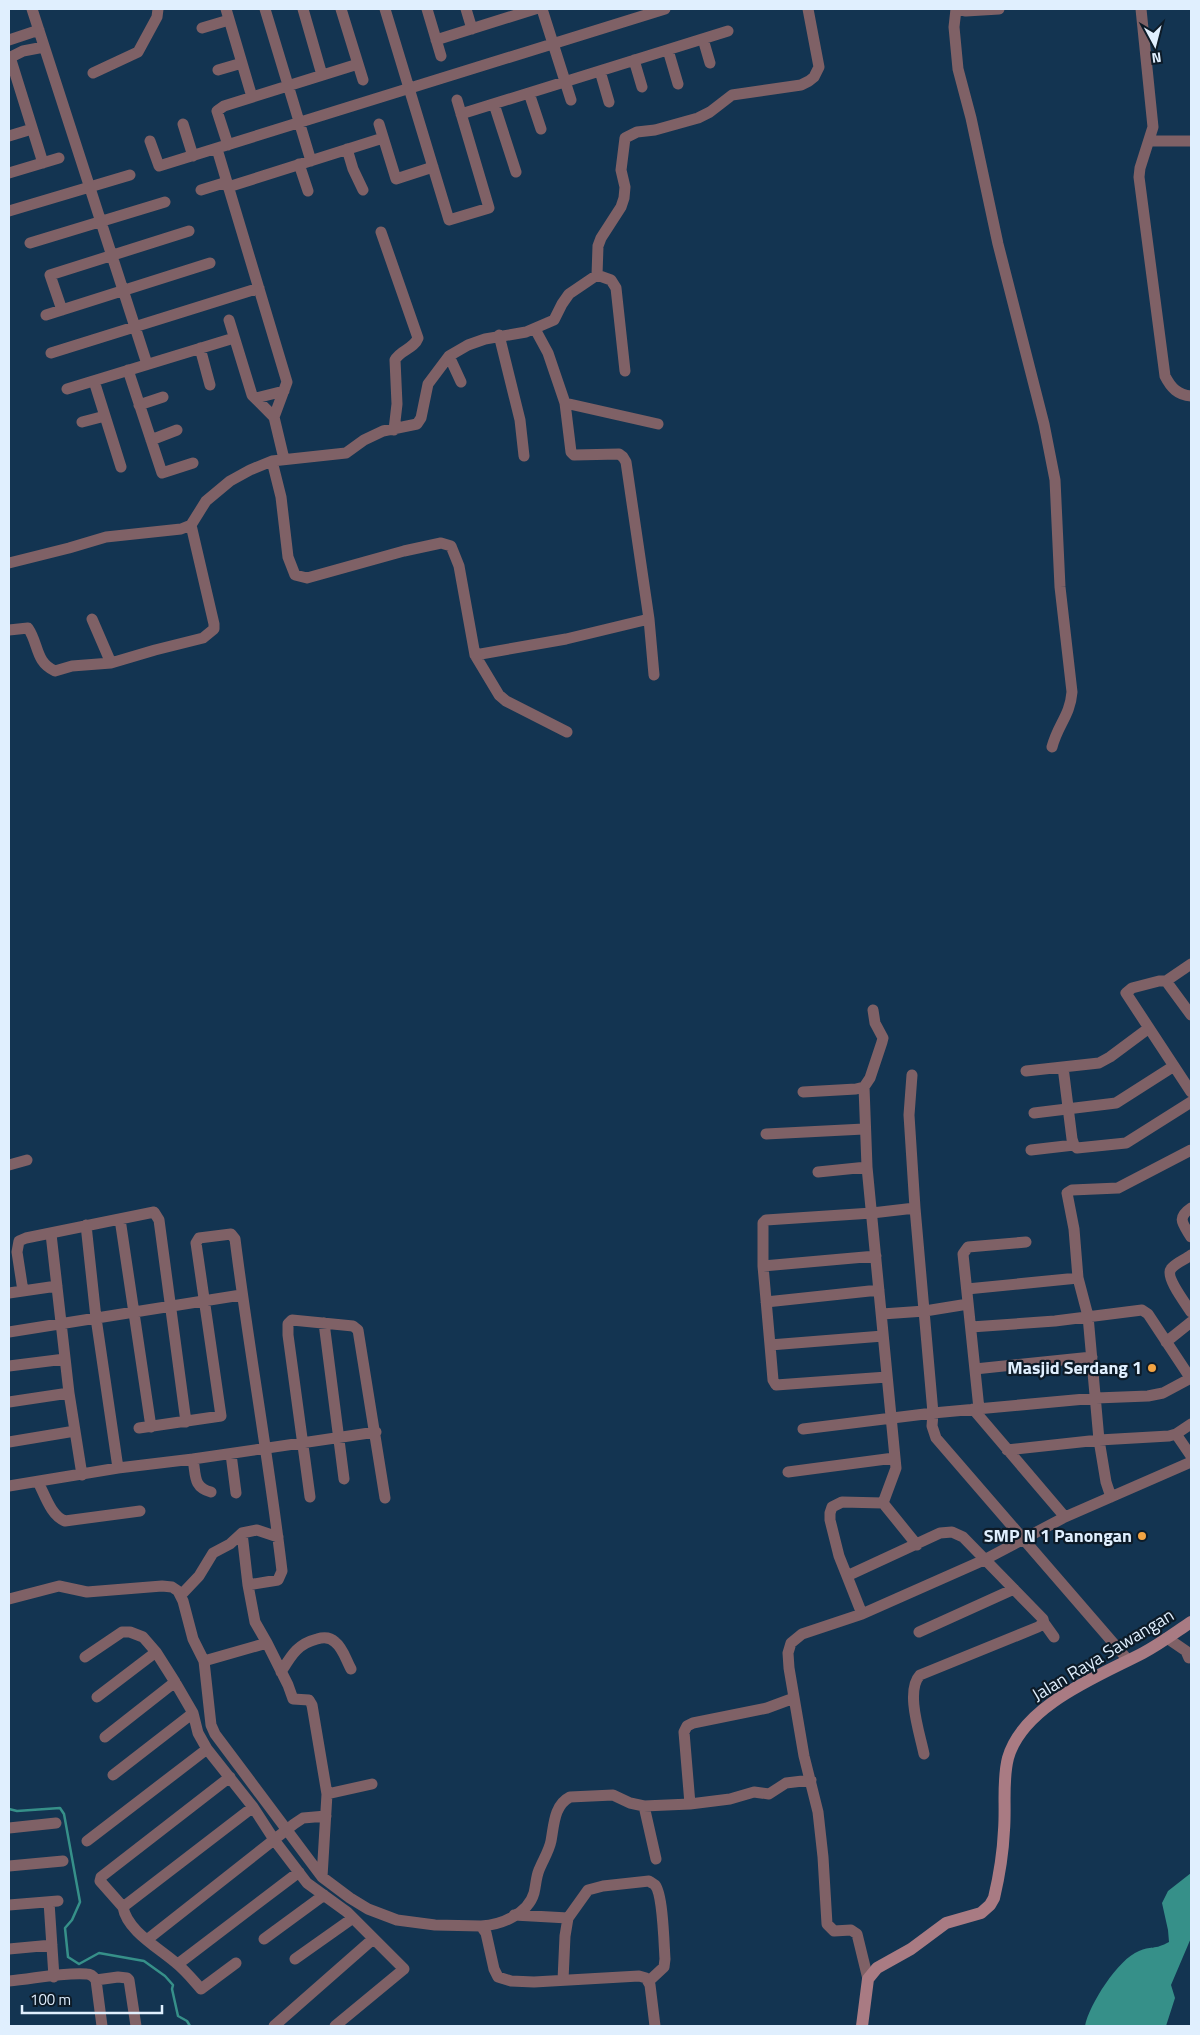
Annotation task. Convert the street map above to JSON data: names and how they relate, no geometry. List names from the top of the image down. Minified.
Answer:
{"streets":{"street":["Jalan Raya Sawangan"]},"places":["Masjid Serdang 1","SMP N 1 Panongan"],"scale_bar":"100 m","north":"bottom"}
